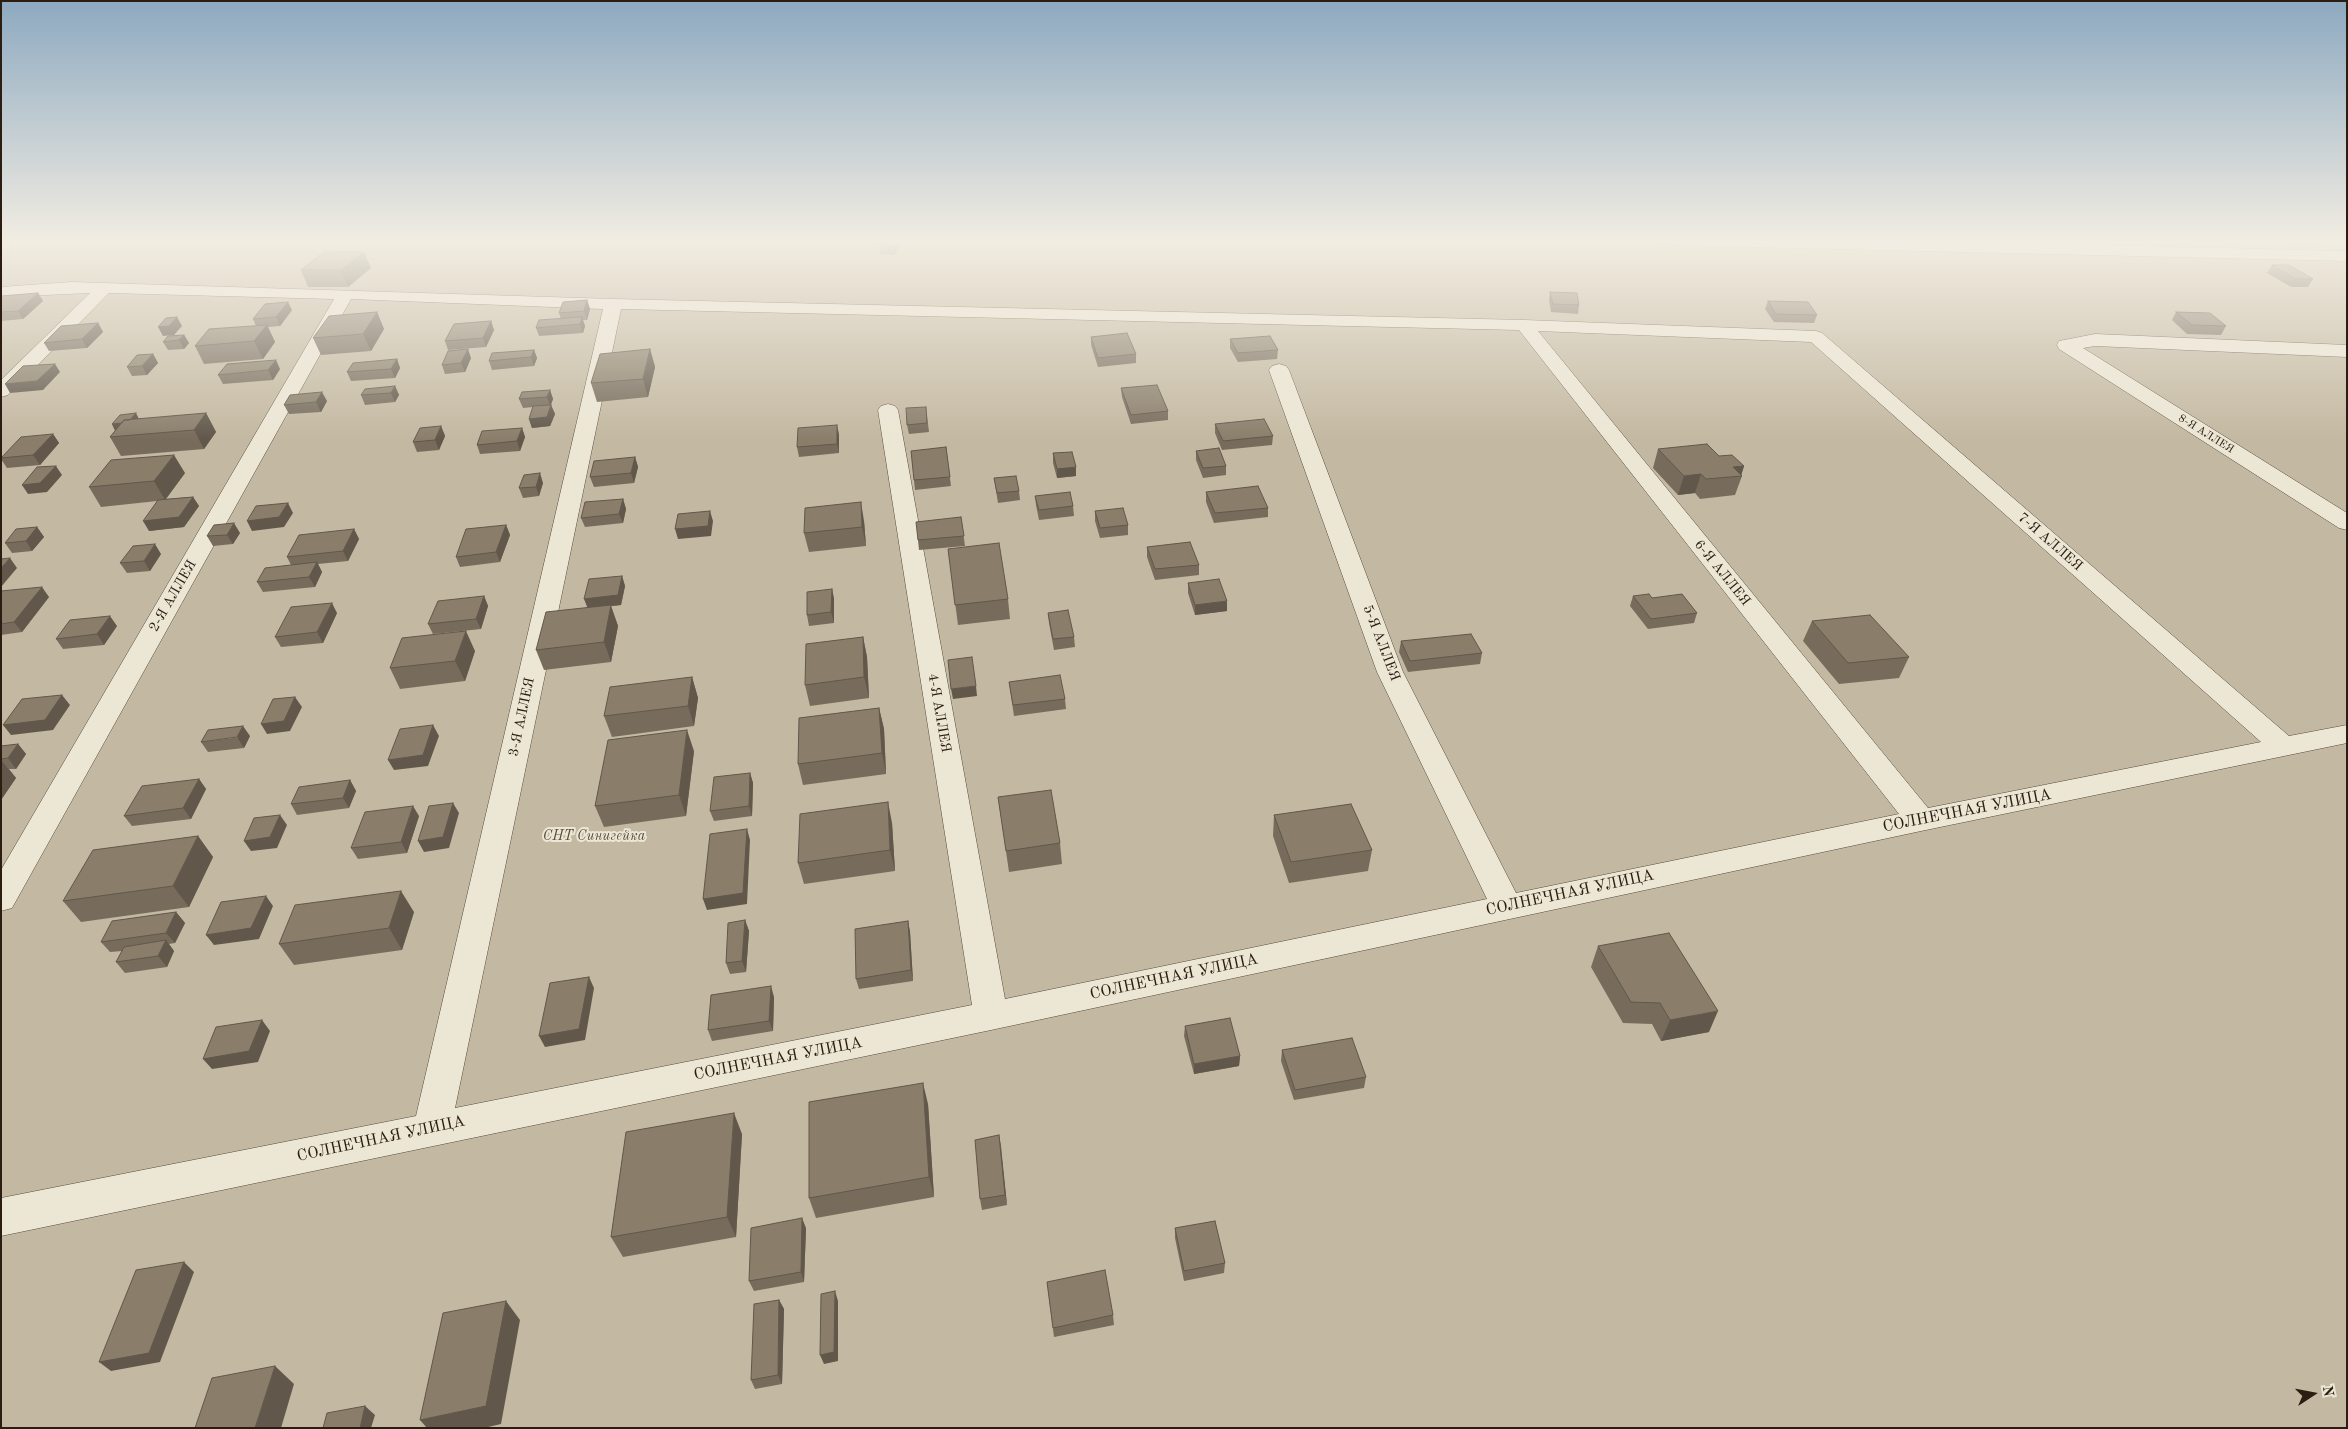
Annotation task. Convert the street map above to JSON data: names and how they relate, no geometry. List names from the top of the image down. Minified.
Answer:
{"streets":{"street":["8-Я АЛЛЕЯ","7-Я АЛЛЕЯ","6-Я АЛЛЕЯ","2-Я АЛЛЕЯ","5-Я АЛЛЕЯ","4-Я АЛЛЕЯ","3-Я АЛЛЕЯ","СОЛНЕЧНАЯ УЛИЦА"]},"crossings":[["7-Я АЛЛЕЯ","6-Я АЛЛЕЯ"],["7-Я АЛЛЕЯ","СОЛНЕЧНАЯ УЛИЦА"],["6-Я АЛЛЕЯ","СОЛНЕЧНАЯ УЛИЦА"],["5-Я АЛЛЕЯ","СОЛНЕЧНАЯ УЛИЦА"],["4-Я АЛЛЕЯ","СОЛНЕЧНАЯ УЛИЦА"],["3-Я АЛЛЕЯ","СОЛНЕЧНАЯ УЛИЦА"]],"parks":["СНТ Синигейка"],"north":"right"}
